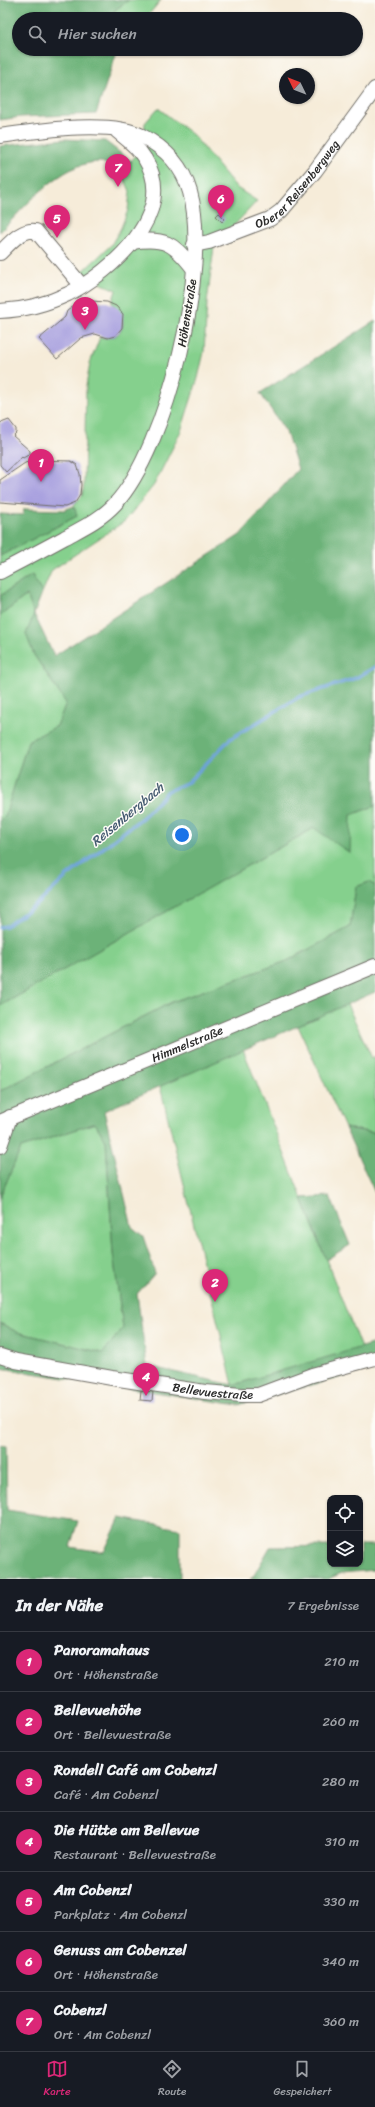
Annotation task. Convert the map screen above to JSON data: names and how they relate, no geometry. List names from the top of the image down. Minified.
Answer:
{"streets":{"street":["Oberer Reisenbergweg","Höhenstraße","Himmelstraße","Bellevuestraße"]},"crossings":[["Oberer Reisenbergweg","Höhenstraße"]],"water":["Reisenbergbach"],"north":"top left","page":{"search":"Hier suchen","pins":["7","6","5","3","1","2","4"],"heading":["In der Nähe","7 Ergebnisse"],"list":[{"mark":"1","name":"Panoramahaus","note":"Ort · Höhenstraße","value":"210 m"},{"mark":"2","name":"Bellevuehöhe","note":"Ort · Bellevuestraße","value":"260 m"},{"mark":"3","name":"Rondell Café am Cobenzl","note":"Café · Am Cobenzl","value":"280 m"},{"mark":"4","name":"Die Hütte am Bellevue","note":"Restaurant · Bellevuestraße","value":"310 m"},{"mark":"5","name":"Am Cobenzl","note":"Parkplatz · Am Cobenzl","value":"330 m"},{"mark":"6","name":"Genuss am Cobenzel","note":"Ort · Höhenstraße","value":"340 m"},{"mark":"7","name":"Cobenzl","note":"Ort · Am Cobenzl","value":"360 m"}],"nav":["Karte","Route","Gespeichert"]}}
